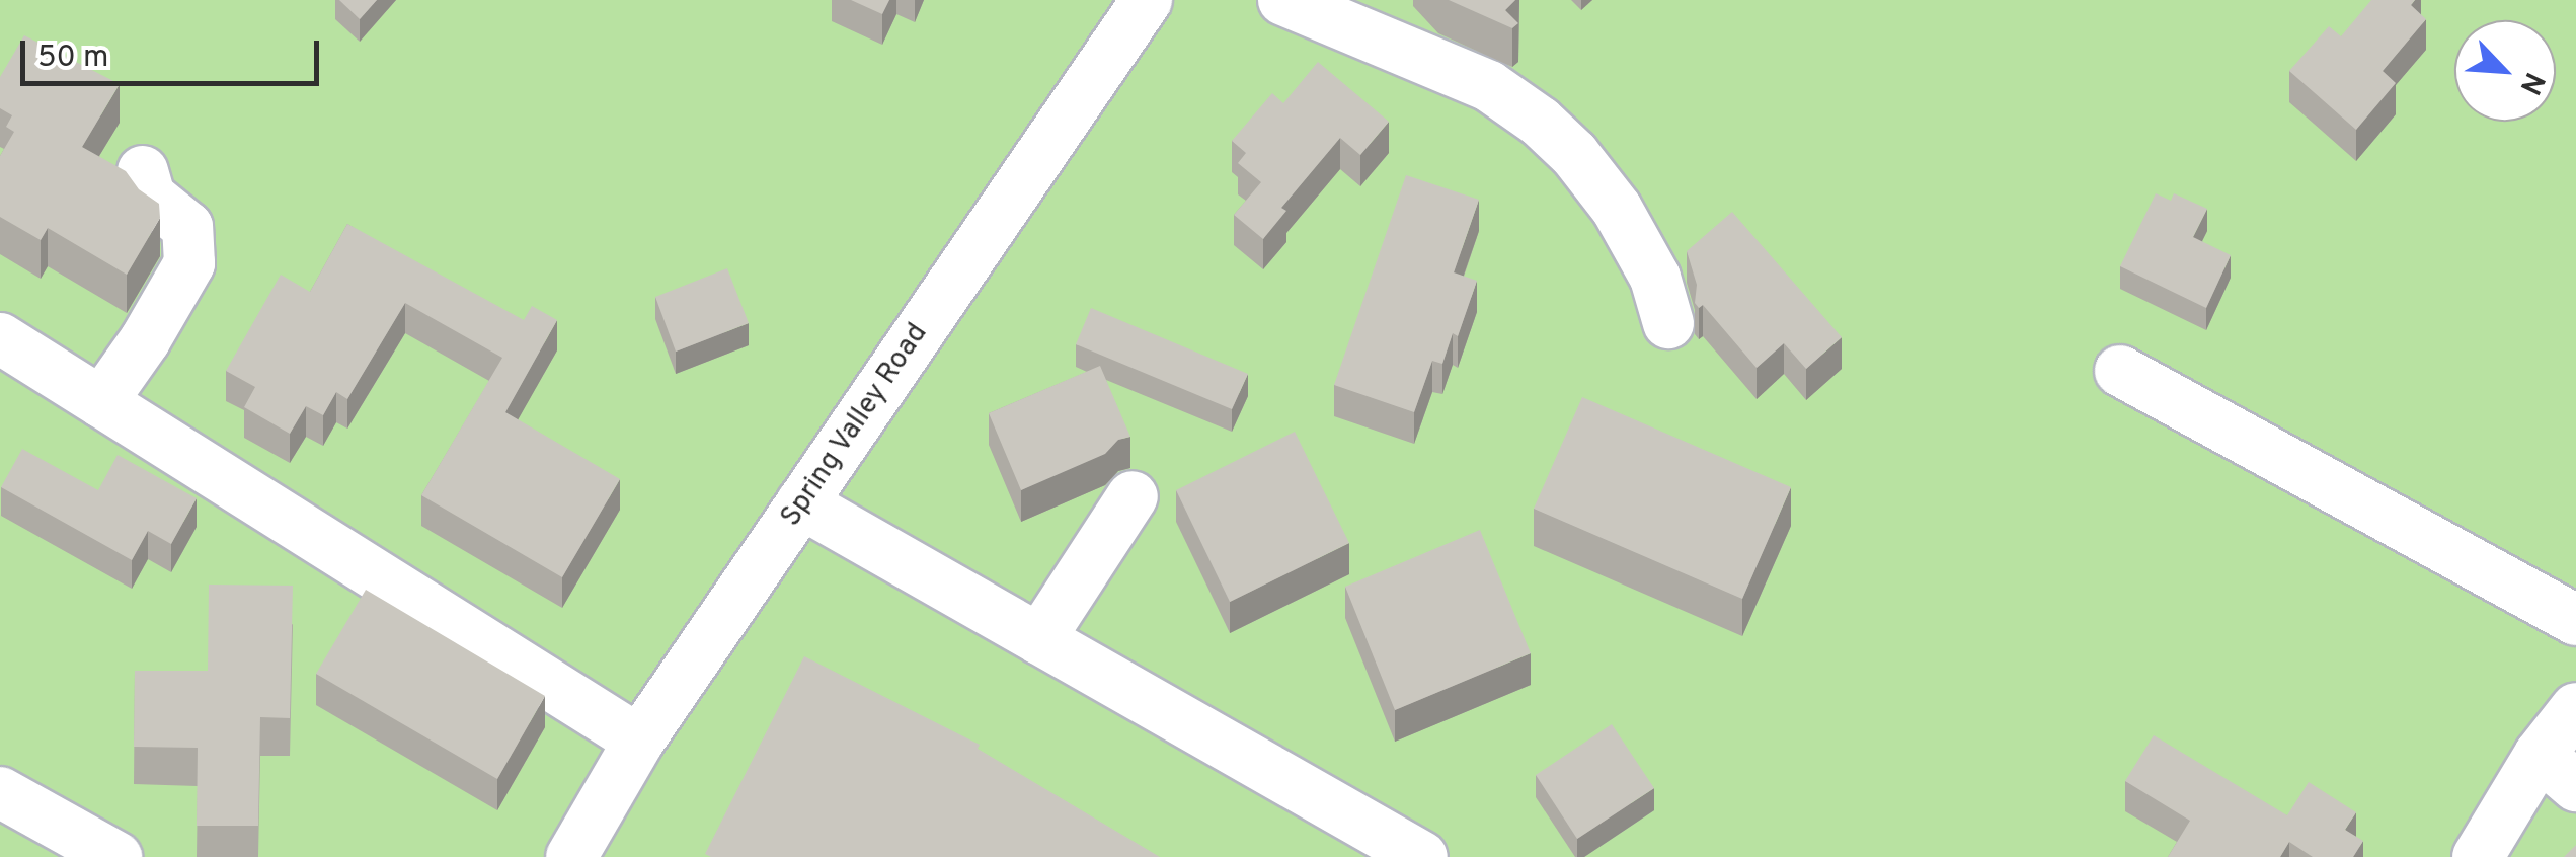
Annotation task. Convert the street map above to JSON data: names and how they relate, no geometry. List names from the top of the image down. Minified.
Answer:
{"streets":{"street":["Spring Valley Road"]},"scale_bar":"50 m","north":"bottom right"}
